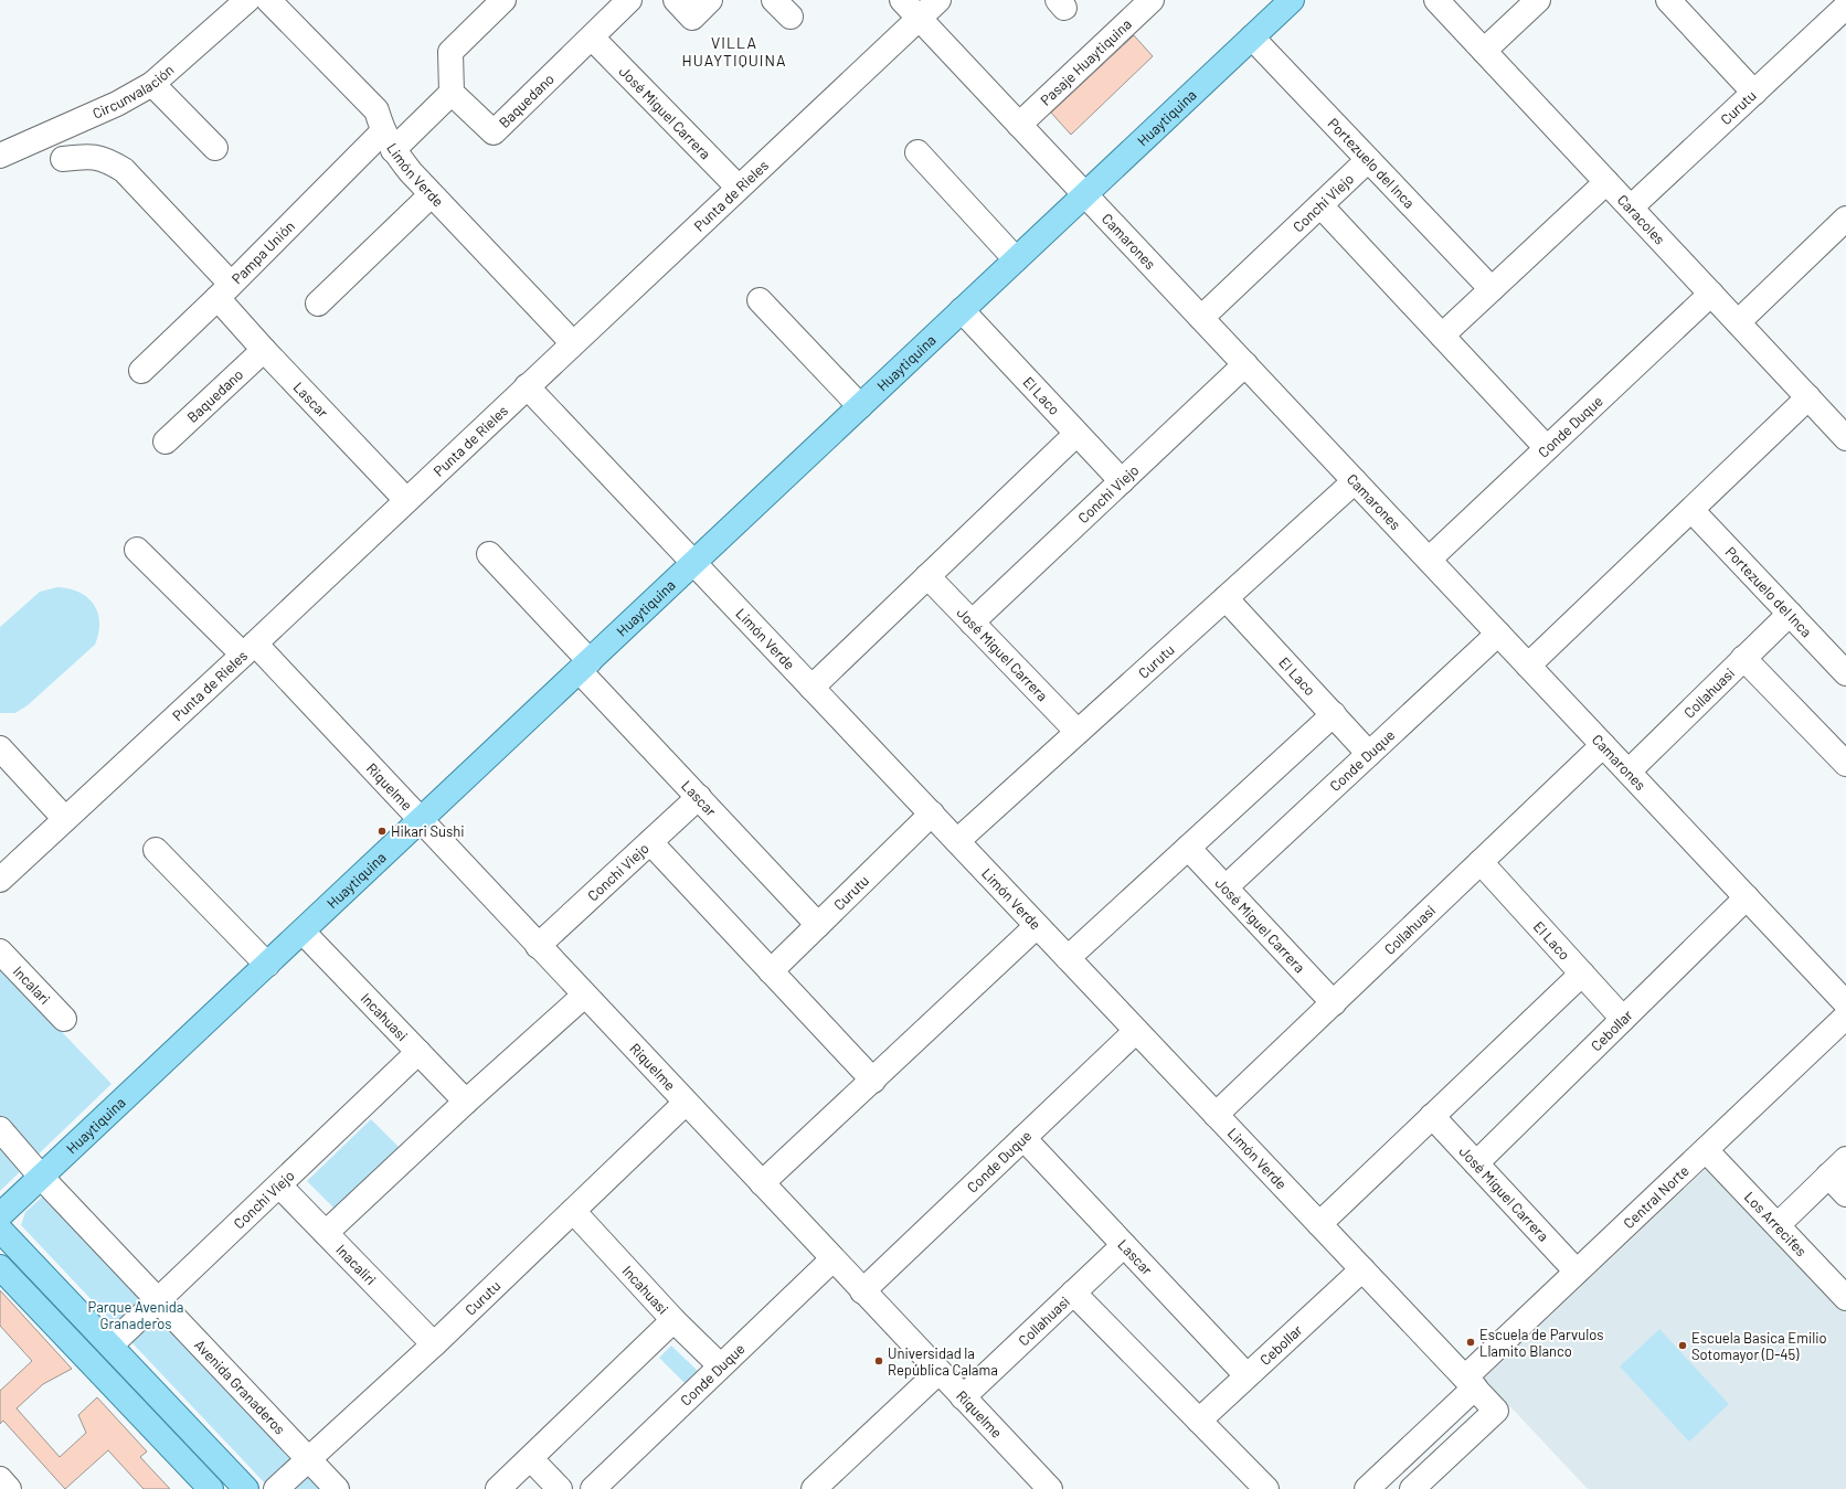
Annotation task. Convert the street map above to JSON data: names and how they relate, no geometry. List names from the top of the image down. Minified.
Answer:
{"streets":{"main road":["Huaytiquina"],"street":["Pasaje Huaytiquina","Circunvalación","Baquedano","Curutu","José Miguel Carrera","Portezuelo del Inca","Limón Verde","Punta de Rieles","Conchi Viejo","Caracoles","Camarones","Pampa Unión","El Laco","Lascar","Conde Duque","Collahuasi","Riquelme","Incalari","Incahuasi","Cebollar","Central Norte","Los Arrecifes","Inacaliri","Avenida Granaderos"]},"crossings":[["Pasaje Huaytiquina","Camarones"],["Baquedano","José Miguel Carrera"],["Baquedano","Pampa Unión"],["Baquedano","Lascar"],["Curutu","José Miguel Carrera"],["Curutu","Limón Verde"],["Curutu","Caracoles"],["Curutu","Camarones"],["Curutu","El Laco"],["Curutu","Lascar"],["Curutu","Riquelme"],["Curutu","Incahuasi"],["Curutu","Inacaliri"],["Curutu","Avenida Granaderos"],["José Miguel Carrera","Punta de Rieles"],["José Miguel Carrera","Conchi Viejo"],["José Miguel Carrera","Conde Duque"],["José Miguel Carrera","Collahuasi"],["José Miguel Carrera","Cebollar"],["José Miguel Carrera","Central Norte"],["Huaytiquina","Portezuelo del Inca"],["Huaytiquina","Limón Verde"],["Huaytiquina","Camarones"],["Huaytiquina","El Laco"],["Huaytiquina","Lascar"],["Huaytiquina","Riquelme"],["Huaytiquina","Incahuasi"],["Huaytiquina","Avenida Granaderos"],["Portezuelo del Inca","Conchi Viejo"],["Portezuelo del Inca","Collahuasi"],["Limón Verde","Punta de Rieles"],["Limón Verde","Pampa Unión"],["Limón Verde","Conde Duque"],["Limón Verde","Collahuasi"],["Limón Verde","Cebollar"],["Limón Verde","Central Norte"],["Punta de Rieles","Camarones"],["Punta de Rieles","Lascar"],["Punta de Rieles","Riquelme"],["Conchi Viejo","Camarones"],["Conchi Viejo","El Laco"],["Conchi Viejo","Lascar"],["Conchi Viejo","Riquelme"],["Conchi Viejo","Incahuasi"],["Conchi Viejo","Inacaliri"],["Conchi Viejo","Avenida Granaderos"],["Caracoles","Conde Duque"],["Camarones","Conde Duque"],["Camarones","Collahuasi"],["Camarones","Cebollar"],["Pampa Unión","Lascar"],["El Laco","Conde Duque"],["El Laco","Collahuasi"],["El Laco","Cebollar"],["Lascar","Conde Duque"],["Lascar","Collahuasi"],["Lascar","Cebollar"],["Conde Duque","Riquelme"],["Conde Duque","Incahuasi"],["Collahuasi","Riquelme"],["Central Norte","Los Arrecifes"]],"districts":["VILLA HUAYTIQUINA"],"parks":["Parque Avenida Granaderos"],"places":["Hikari Sushi","Escuela de Parvulos Llamito Blanco","Escuela Basica Emilio Sotomayor (D-45)","Universidad la República Calama"]}
